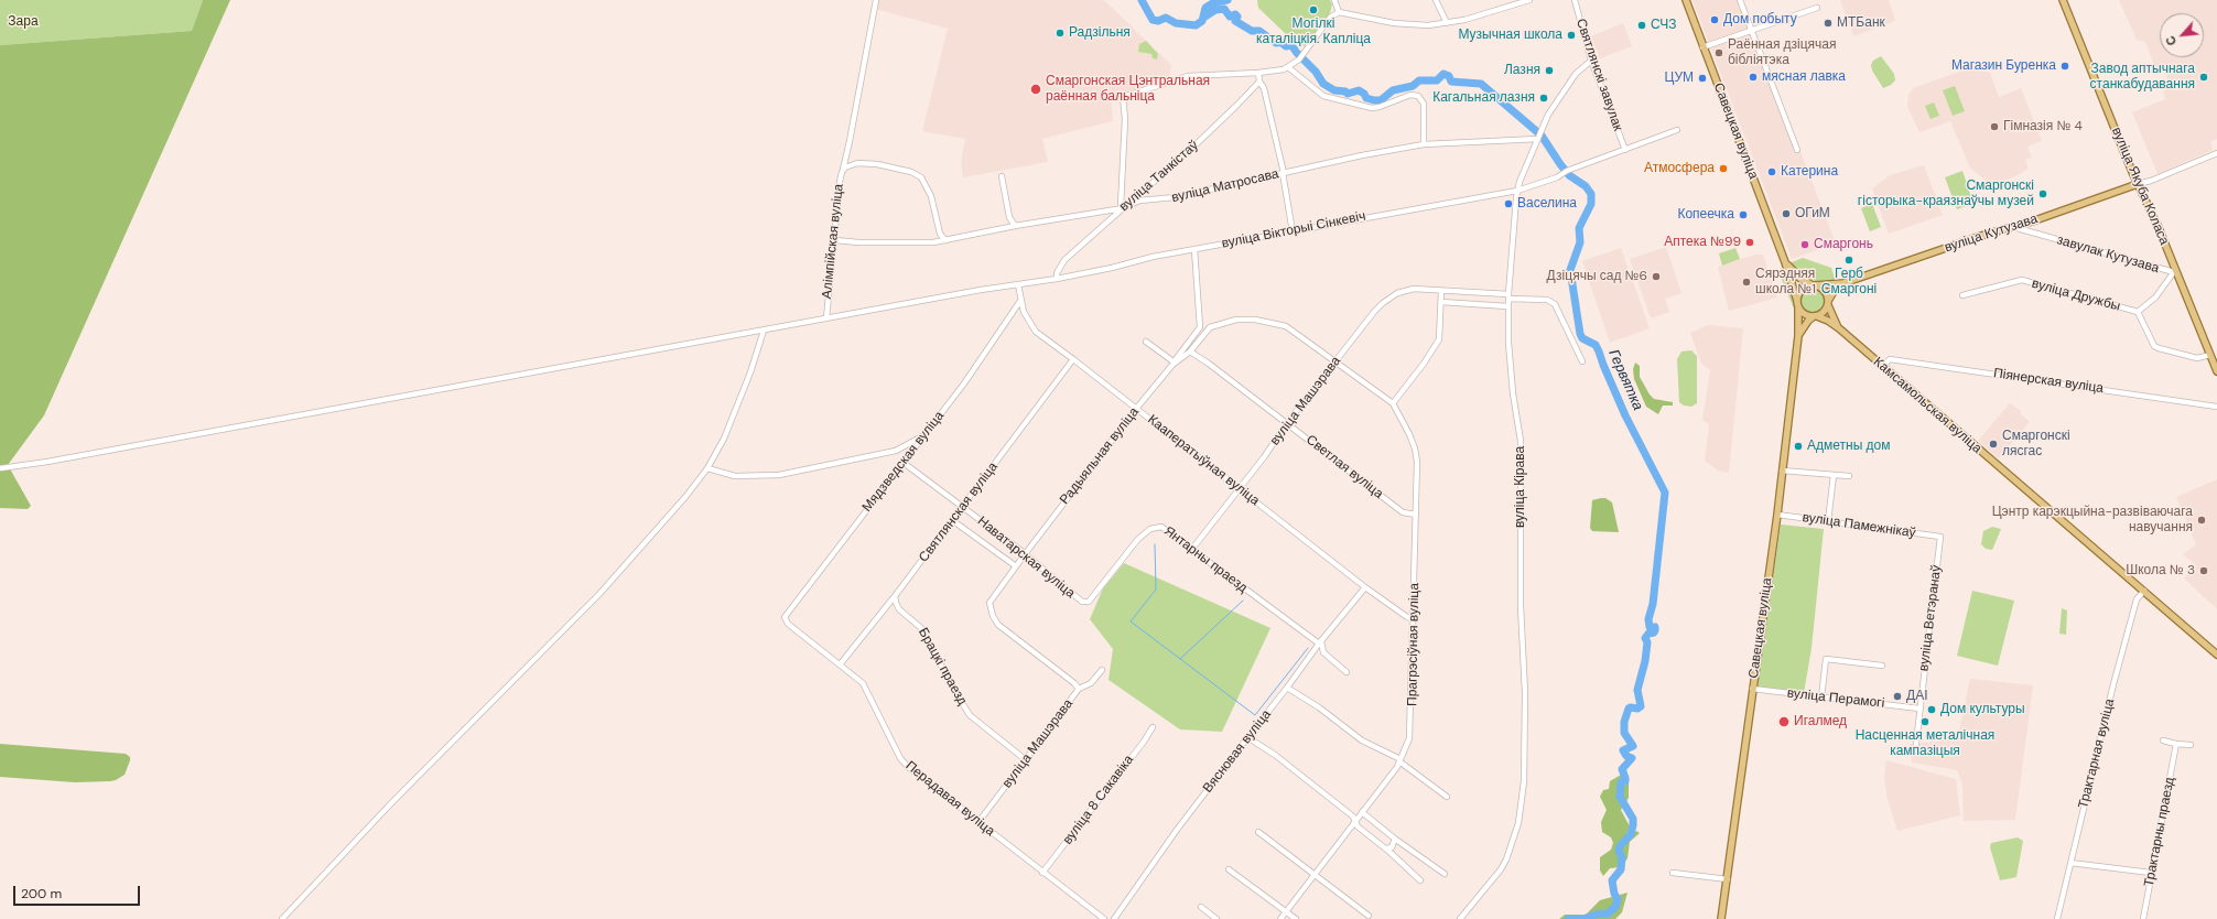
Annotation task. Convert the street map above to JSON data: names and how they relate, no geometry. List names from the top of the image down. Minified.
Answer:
{"streets":{"main road":["Савецкая вуліца","вуліца Якуба Коласа","вуліца Кутузава","Камсамольская вуліца"],"street":["Святлянскі завулак","вуліца Танкістаў","вуліца Матросава","вуліца Вікторыі Сінкевіч","Алімпійская вуліца","завулак Кутузава","вуліца Дружбы","Піянерская вуліца","вуліца Машэрава","Радыяльная вуліца","Кааператыўная вуліца","Мядзведская вуліца","Светлая вуліца","вуліца Кірава","Святлянская вуліца","вуліца Памежнікаў","Наватарская вуліца","Янтарны праезд","вуліца Ветэранаў","Прагрэсіўная вуліца","Брацкі праезд","вуліца Перамогі","Вясновая вуліца","Трактарная вуліца","Перадавая вуліца","вуліца 8 Сакавіка","Трактарны праезд"]},"crossings":[["Святлянскі завулак","вуліца Вікторыі Сінкевіч"],["Святлянскі завулак","вуліца Кірава"],["Савецкая вуліца","вуліца Кутузава"],["Савецкая вуліца","Камсамольская вуліца"],["Савецкая вуліца","вуліца Памежнікаў"],["Савецкая вуліца","вуліца Перамогі"],["вуліца Танкістаў","вуліца Матросава"],["вуліца Танкістаў","вуліца Вікторыі Сінкевіч"],["вуліца Матросава","Алімпійская вуліца"],["вуліца Матросава","вуліца Кірава"],["вуліца Якуба Коласа","вуліца Кутузава"],["вуліца Якуба Коласа","завулак Кутузава"],["вуліца Якуба Коласа","вуліца Дружбы"],["вуліца Вікторыі Сінкевіч","Алімпійская вуліца"],["вуліца Вікторыі Сінкевіч","Кааператыўная вуліца"],["вуліца Вікторыі Сінкевіч","вуліца Кірава"],["вуліца Кутузава","завулак Кутузава"],["вуліца Кутузава","Камсамольская вуліца"],["завулак Кутузава","вуліца Дружбы"],["Піянерская вуліца","Камсамольская вуліца"],["вуліца Машэрава","Радыяльная вуліца"],["вуліца Машэрава","Кааператыўная вуліца"],["вуліца Машэрава","Светлая вуліца"],["вуліца Машэрава","вуліца Кірава"],["вуліца Машэрава","Янтарны праезд"],["вуліца Машэрава","Прагрэсіўная вуліца"],["вуліца Машэрава","Брацкі праезд"],["вуліца Машэрава","Перадавая вуліца"],["Камсамольская вуліца","Трактарная вуліца"],["Радыяльная вуліца","Кааператыўная вуліца"],["Радыяльная вуліца","Светлая вуліца"],["Радыяльная вуліца","Наватарская вуліца"],["Кааператыўная вуліца","Мядзведская вуліца"],["Кааператыўная вуліца","Святлянская вуліца"],["Кааператыўная вуліца","Прагрэсіўная вуліца"],["Кааператыўная вуліца","Вясновая вуліца"],["Мядзведская вуліца","Наватарская вуліца"],["Мядзведская вуліца","Перадавая вуліца"],["Светлая вуліца","Прагрэсіўная вуліца"],["Святлянская вуліца","Наватарская вуліца"],["Святлянская вуліца","Брацкі праезд"],["Святлянская вуліца","Перадавая вуліца"],["вуліца Памежнікаў","вуліца Ветэранаў"],["Наватарская вуліца","Янтарны праезд"],["Янтарны праезд","Вясновая вуліца"],["вуліца Ветэранаў","вуліца Перамогі"],["Перадавая вуліца","вуліца 8 Сакавіка"]],"water":["Гервятка"],"parks":["Зара"],"places":["Могілкі каталіцкія. Капліца","Дом побыту","МТБанк","СЧЗ","Радзільня","Музычная школа","Раённая дзіцячая бібліятэка","Магазин Буренка","Лазня","мясная лавка","Завод аптычнага станкабудавання","ЦУМ","Смаргонская Цэнтральная раённая бальніца","Кагальная лазня","Гімназія № 4","Атмосфера","Катерина","Смаргонскі гісторыка-краязнаўчы музей","Васелина","ОГиМ","Копеечка","Аптека №99","Смаргонь","Герб Смаргоні","Дзіцячы сад №6","Сярэдняя школа №1","Смаргонскі лясгас","Адметны дом","Цэнтр карэкцыйна-развіваючага навучання","Школа № 3","ДАІ","Дом культуры","Игалмед","Насценная металічная кампазіцыя"],"scale_bar":"200 m","north":"bottom left"}
